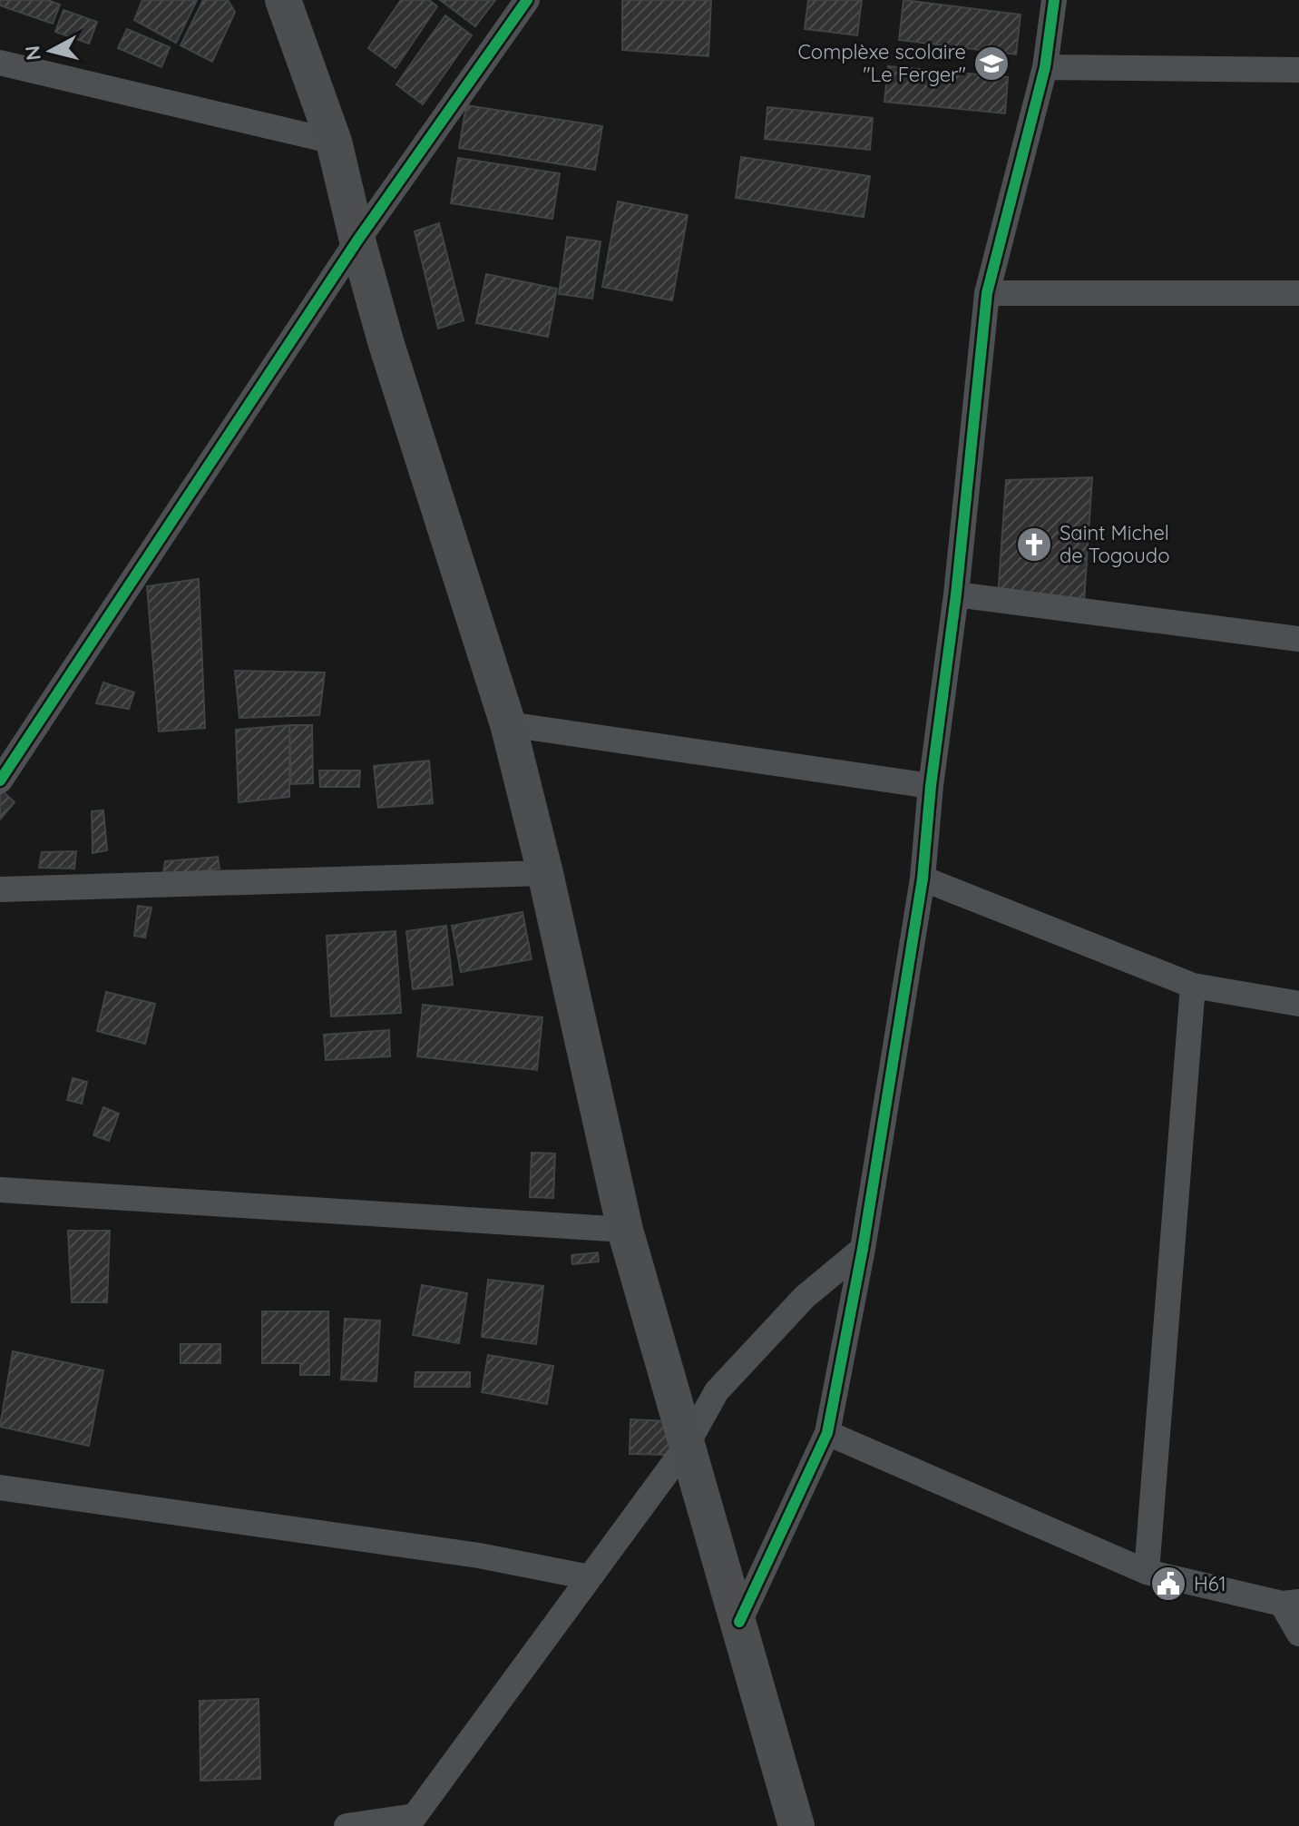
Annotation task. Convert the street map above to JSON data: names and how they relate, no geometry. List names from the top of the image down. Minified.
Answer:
{"places":{"school or university":["Complèxe scolaire \"Le Ferger\""],"church":["Saint Michel de Togoudo"],"public building":["H61"]},"north":"left"}
